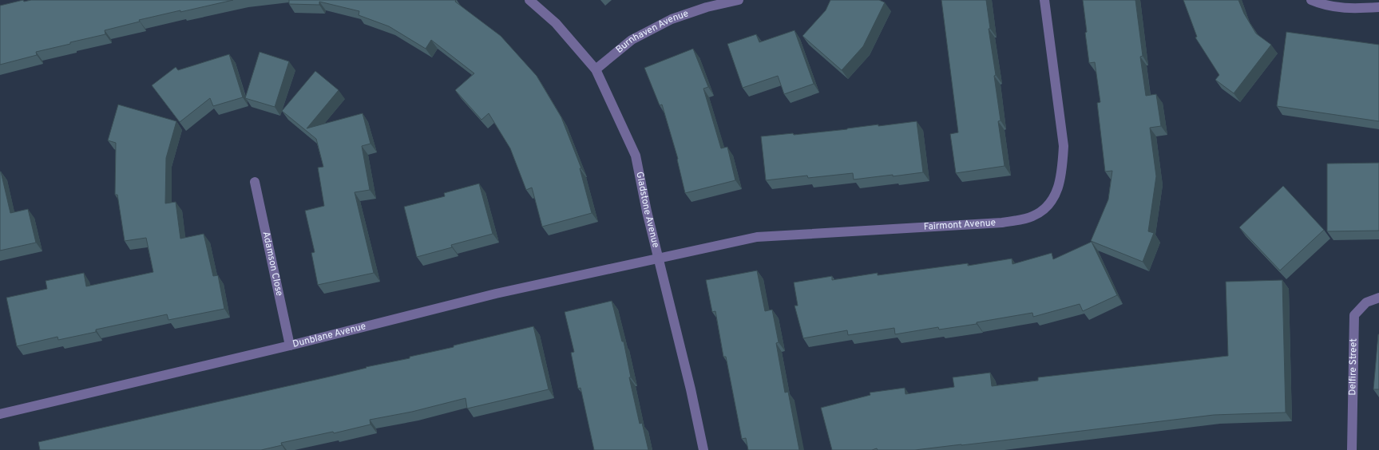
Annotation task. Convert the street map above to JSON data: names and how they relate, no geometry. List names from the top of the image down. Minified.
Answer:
{"streets":{"street":["Burnhaven Avenue","Gladstone Avenue","Fairmont Avenue","Adamson Close","Dunblane Avenue","Delfire Street"]},"crossings":[["Burnhaven Avenue","Gladstone Avenue"],["Gladstone Avenue","Fairmont Avenue"],["Gladstone Avenue","Dunblane Avenue"],["Fairmont Avenue","Dunblane Avenue"],["Adamson Close","Dunblane Avenue"]]}
